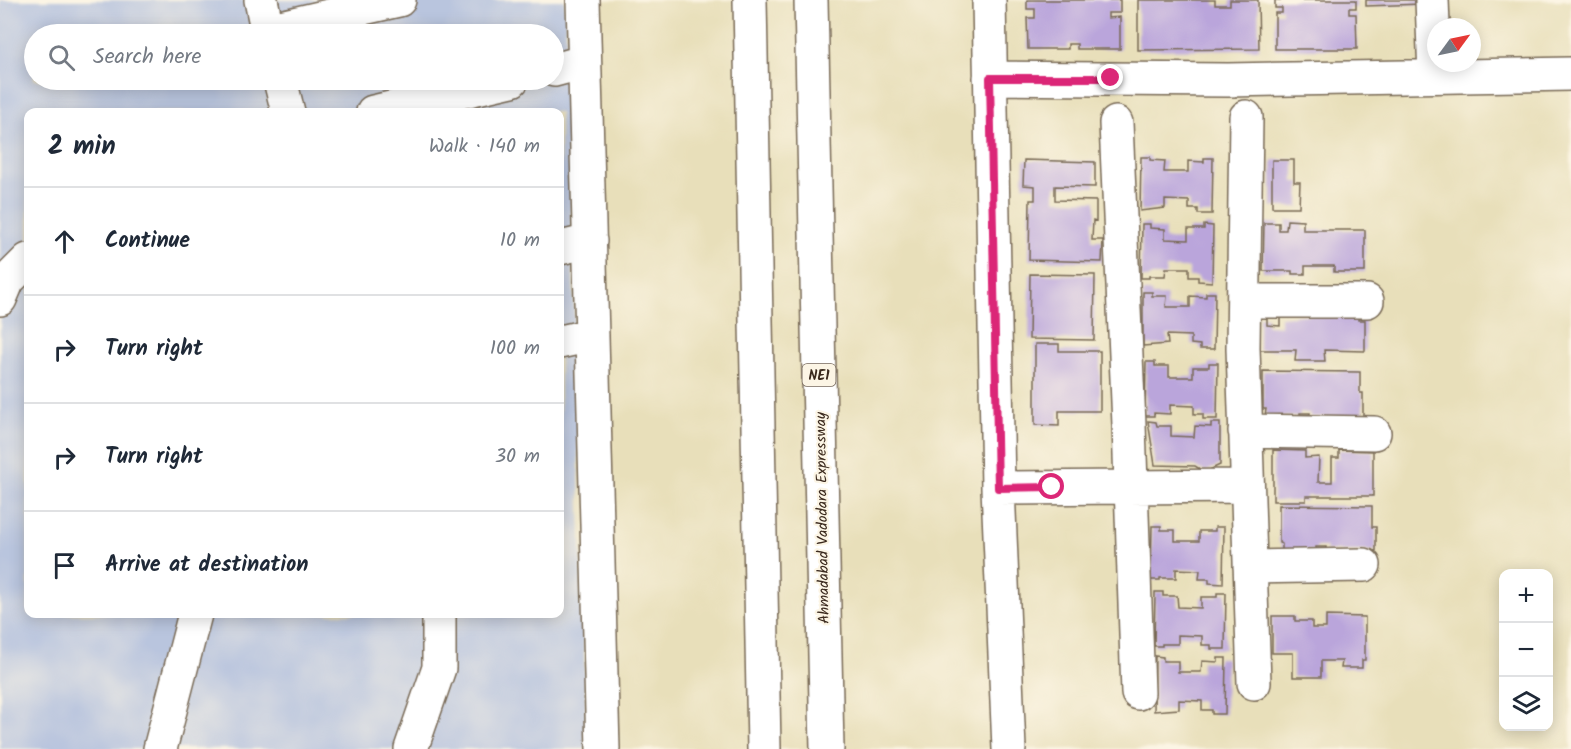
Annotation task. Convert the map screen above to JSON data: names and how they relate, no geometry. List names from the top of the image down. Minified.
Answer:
{"streets":{"main road":["NE1","Ahmadabad Vadodara Expressway"]},"north":"top right","page":{"search":"Search here","heading":["2 min","Walk · 140 m"],"list":[["Continue","10 m"],["Turn right","100 m"],["Turn right","30 m"],"Arrive at destination"],"map_buttons":["+","−"]}}
